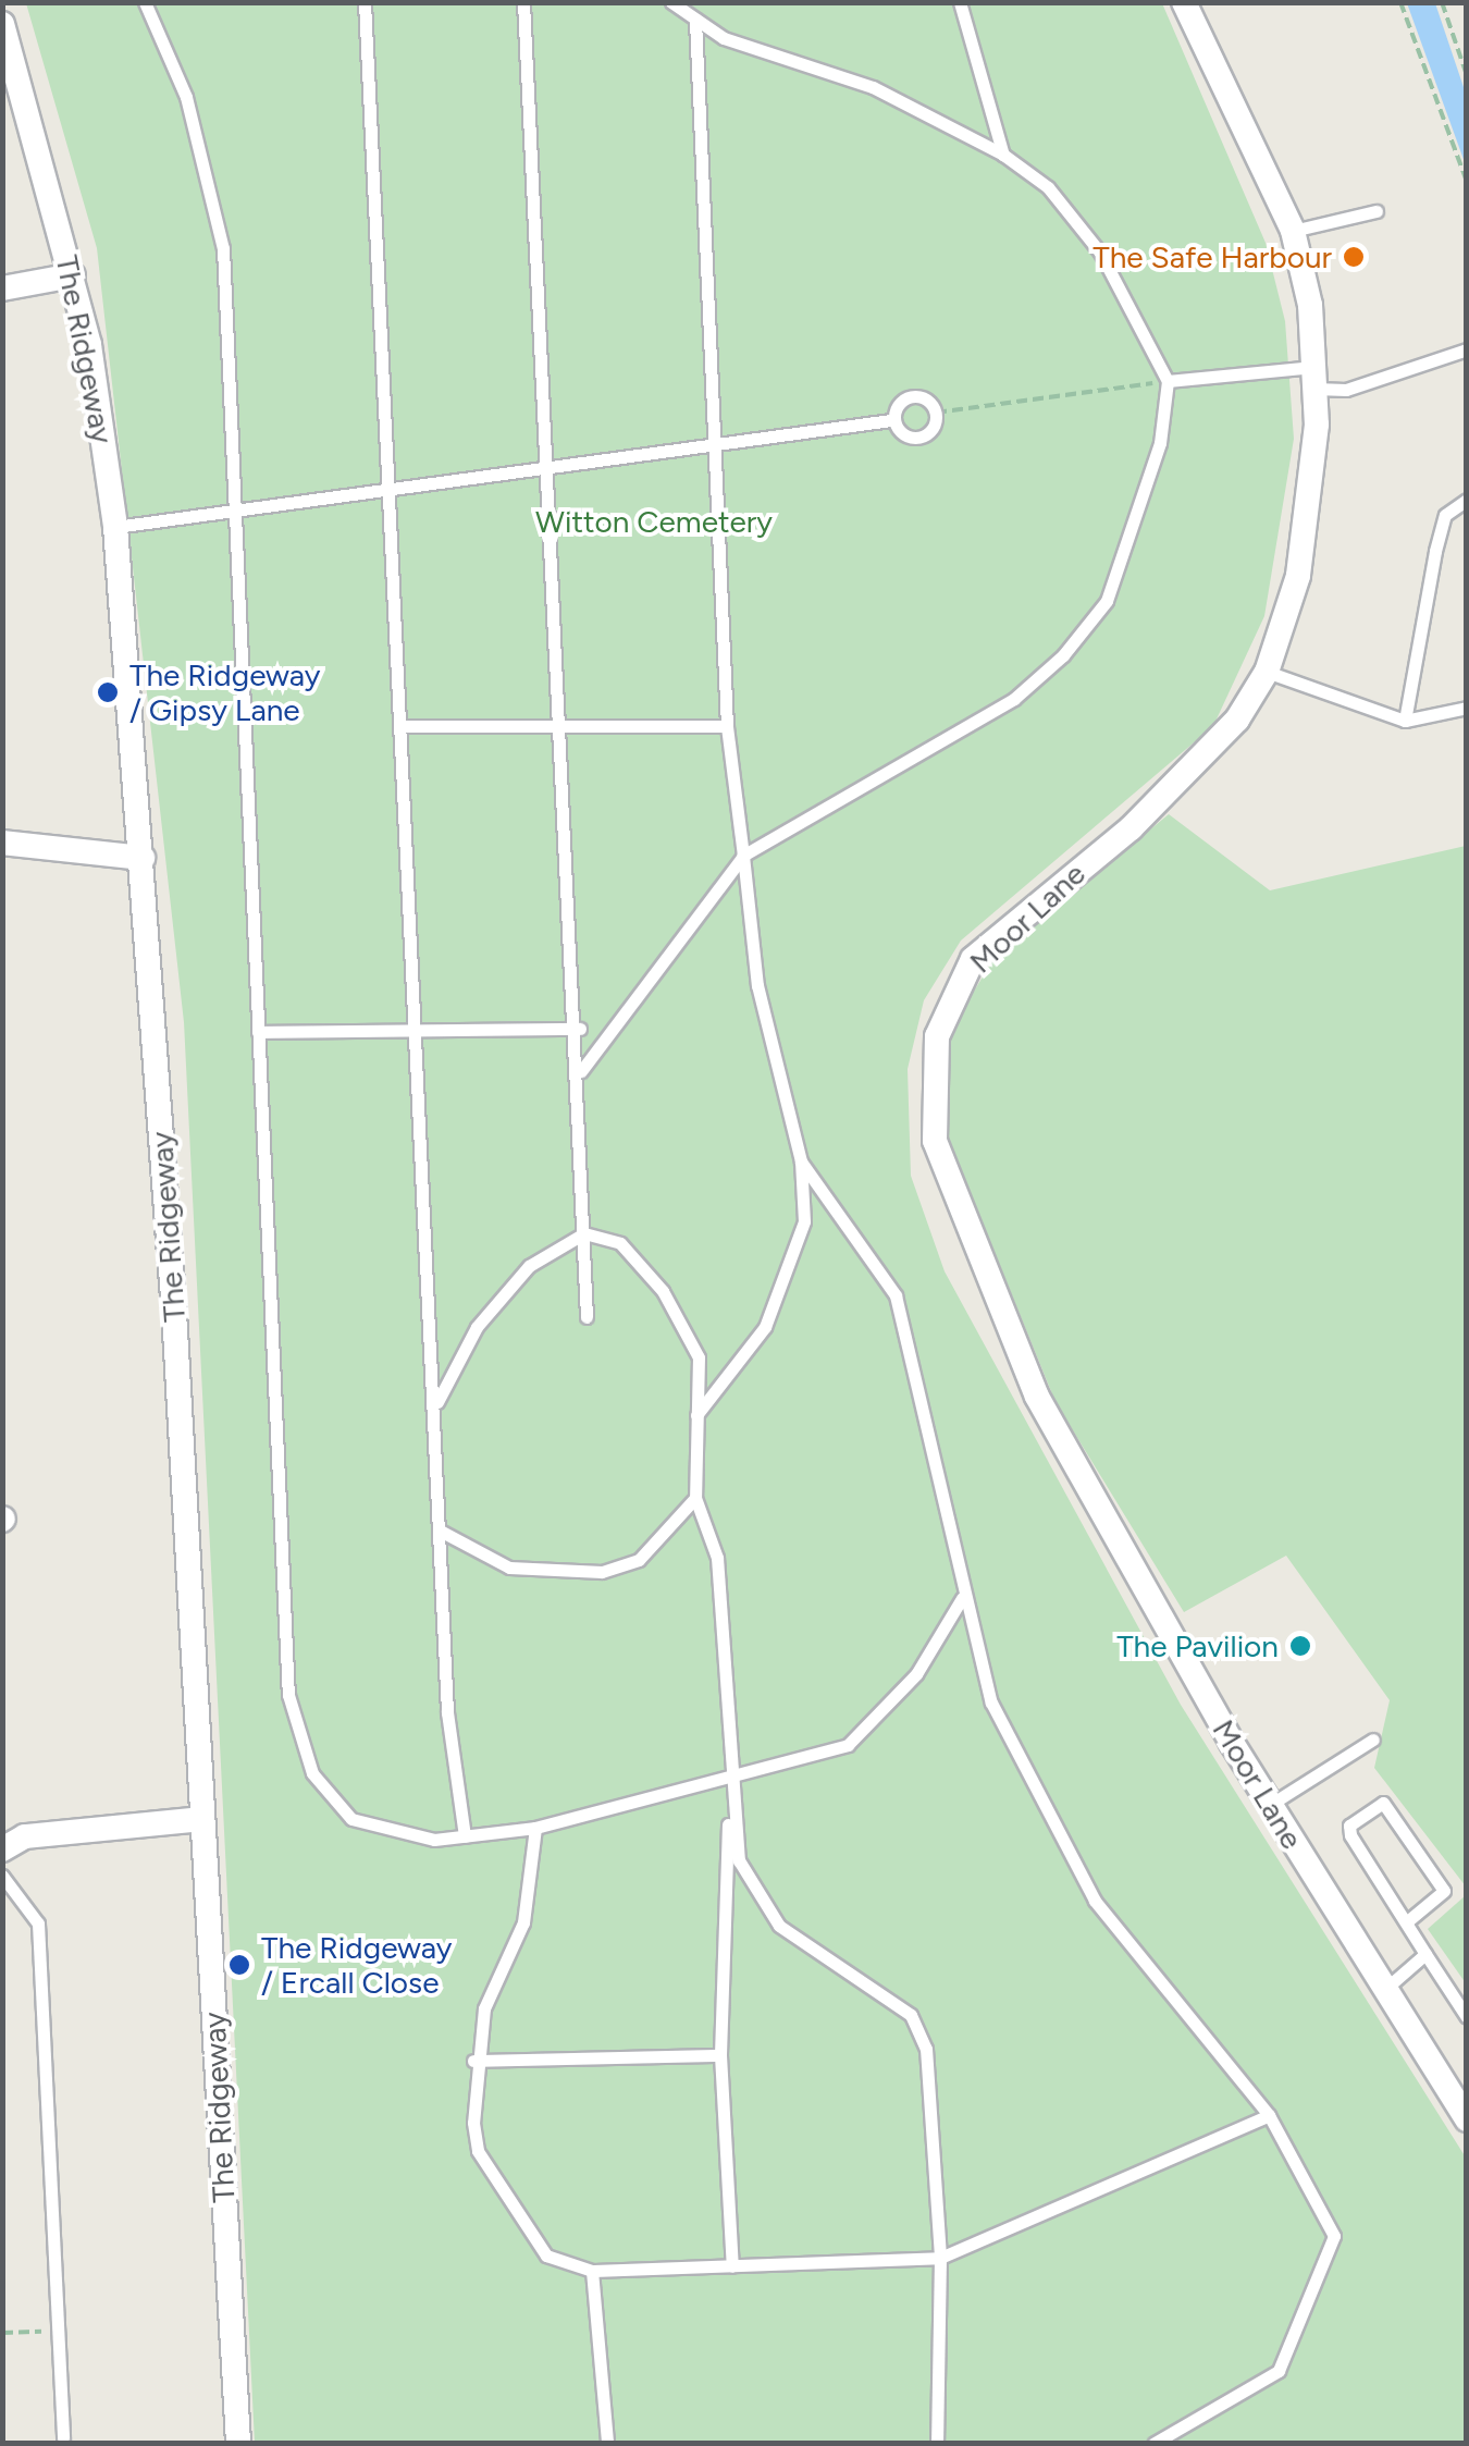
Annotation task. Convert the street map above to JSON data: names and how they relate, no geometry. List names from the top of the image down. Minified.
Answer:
{"streets":{"street":["The Ridgeway","Moor Lane"]},"parks":["Witton Cemetery"],"places":["The Safe Harbour","The Ridgeway / Gipsy Lane","The Pavilion","The Ridgeway / Ercall Close"]}
